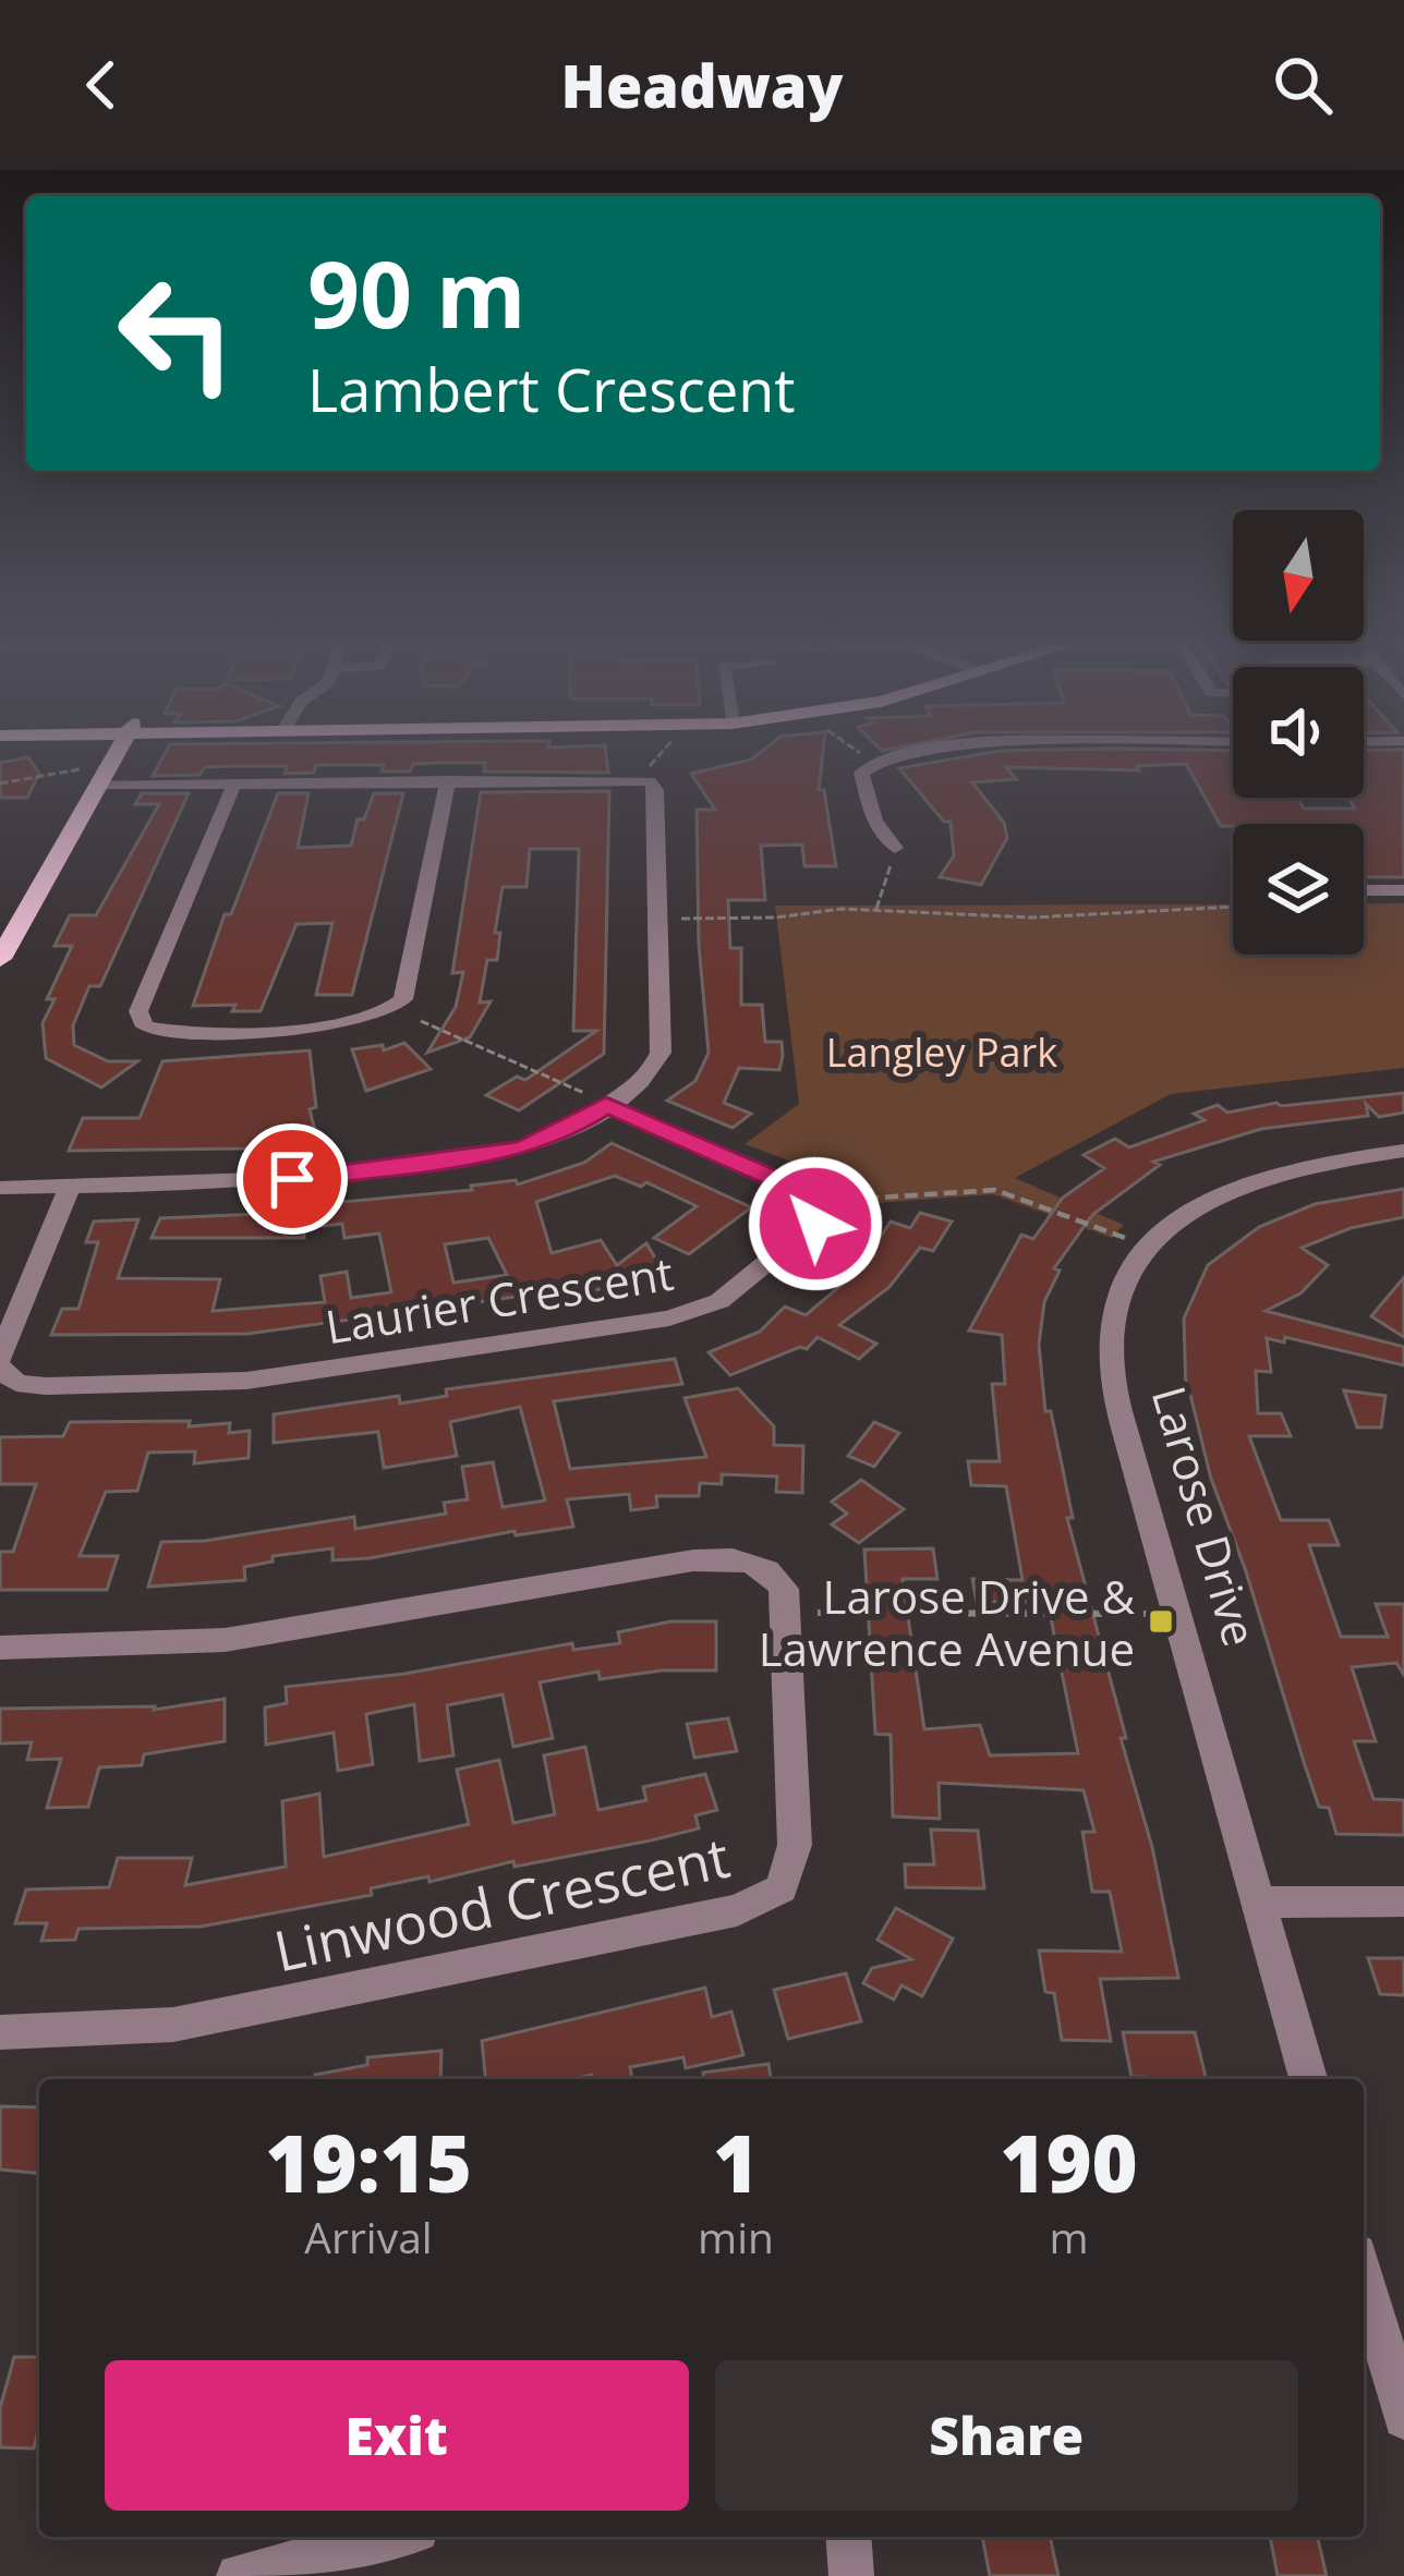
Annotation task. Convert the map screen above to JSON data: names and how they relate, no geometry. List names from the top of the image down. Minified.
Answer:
{"streets":{"street":["Laurier Crescent","Larose Drive","Linwood Crescent"]},"parks":["Langley Park"],"places":{"transit":["Larose Drive & Lawrence Avenue"]},"north":"bottom","page":{"header":"Headway","turn":["90 m","Lambert Crescent"],"eta":["19:15","Arrival","1","min","190","m"],"buttons":["Exit","Share"]}}
